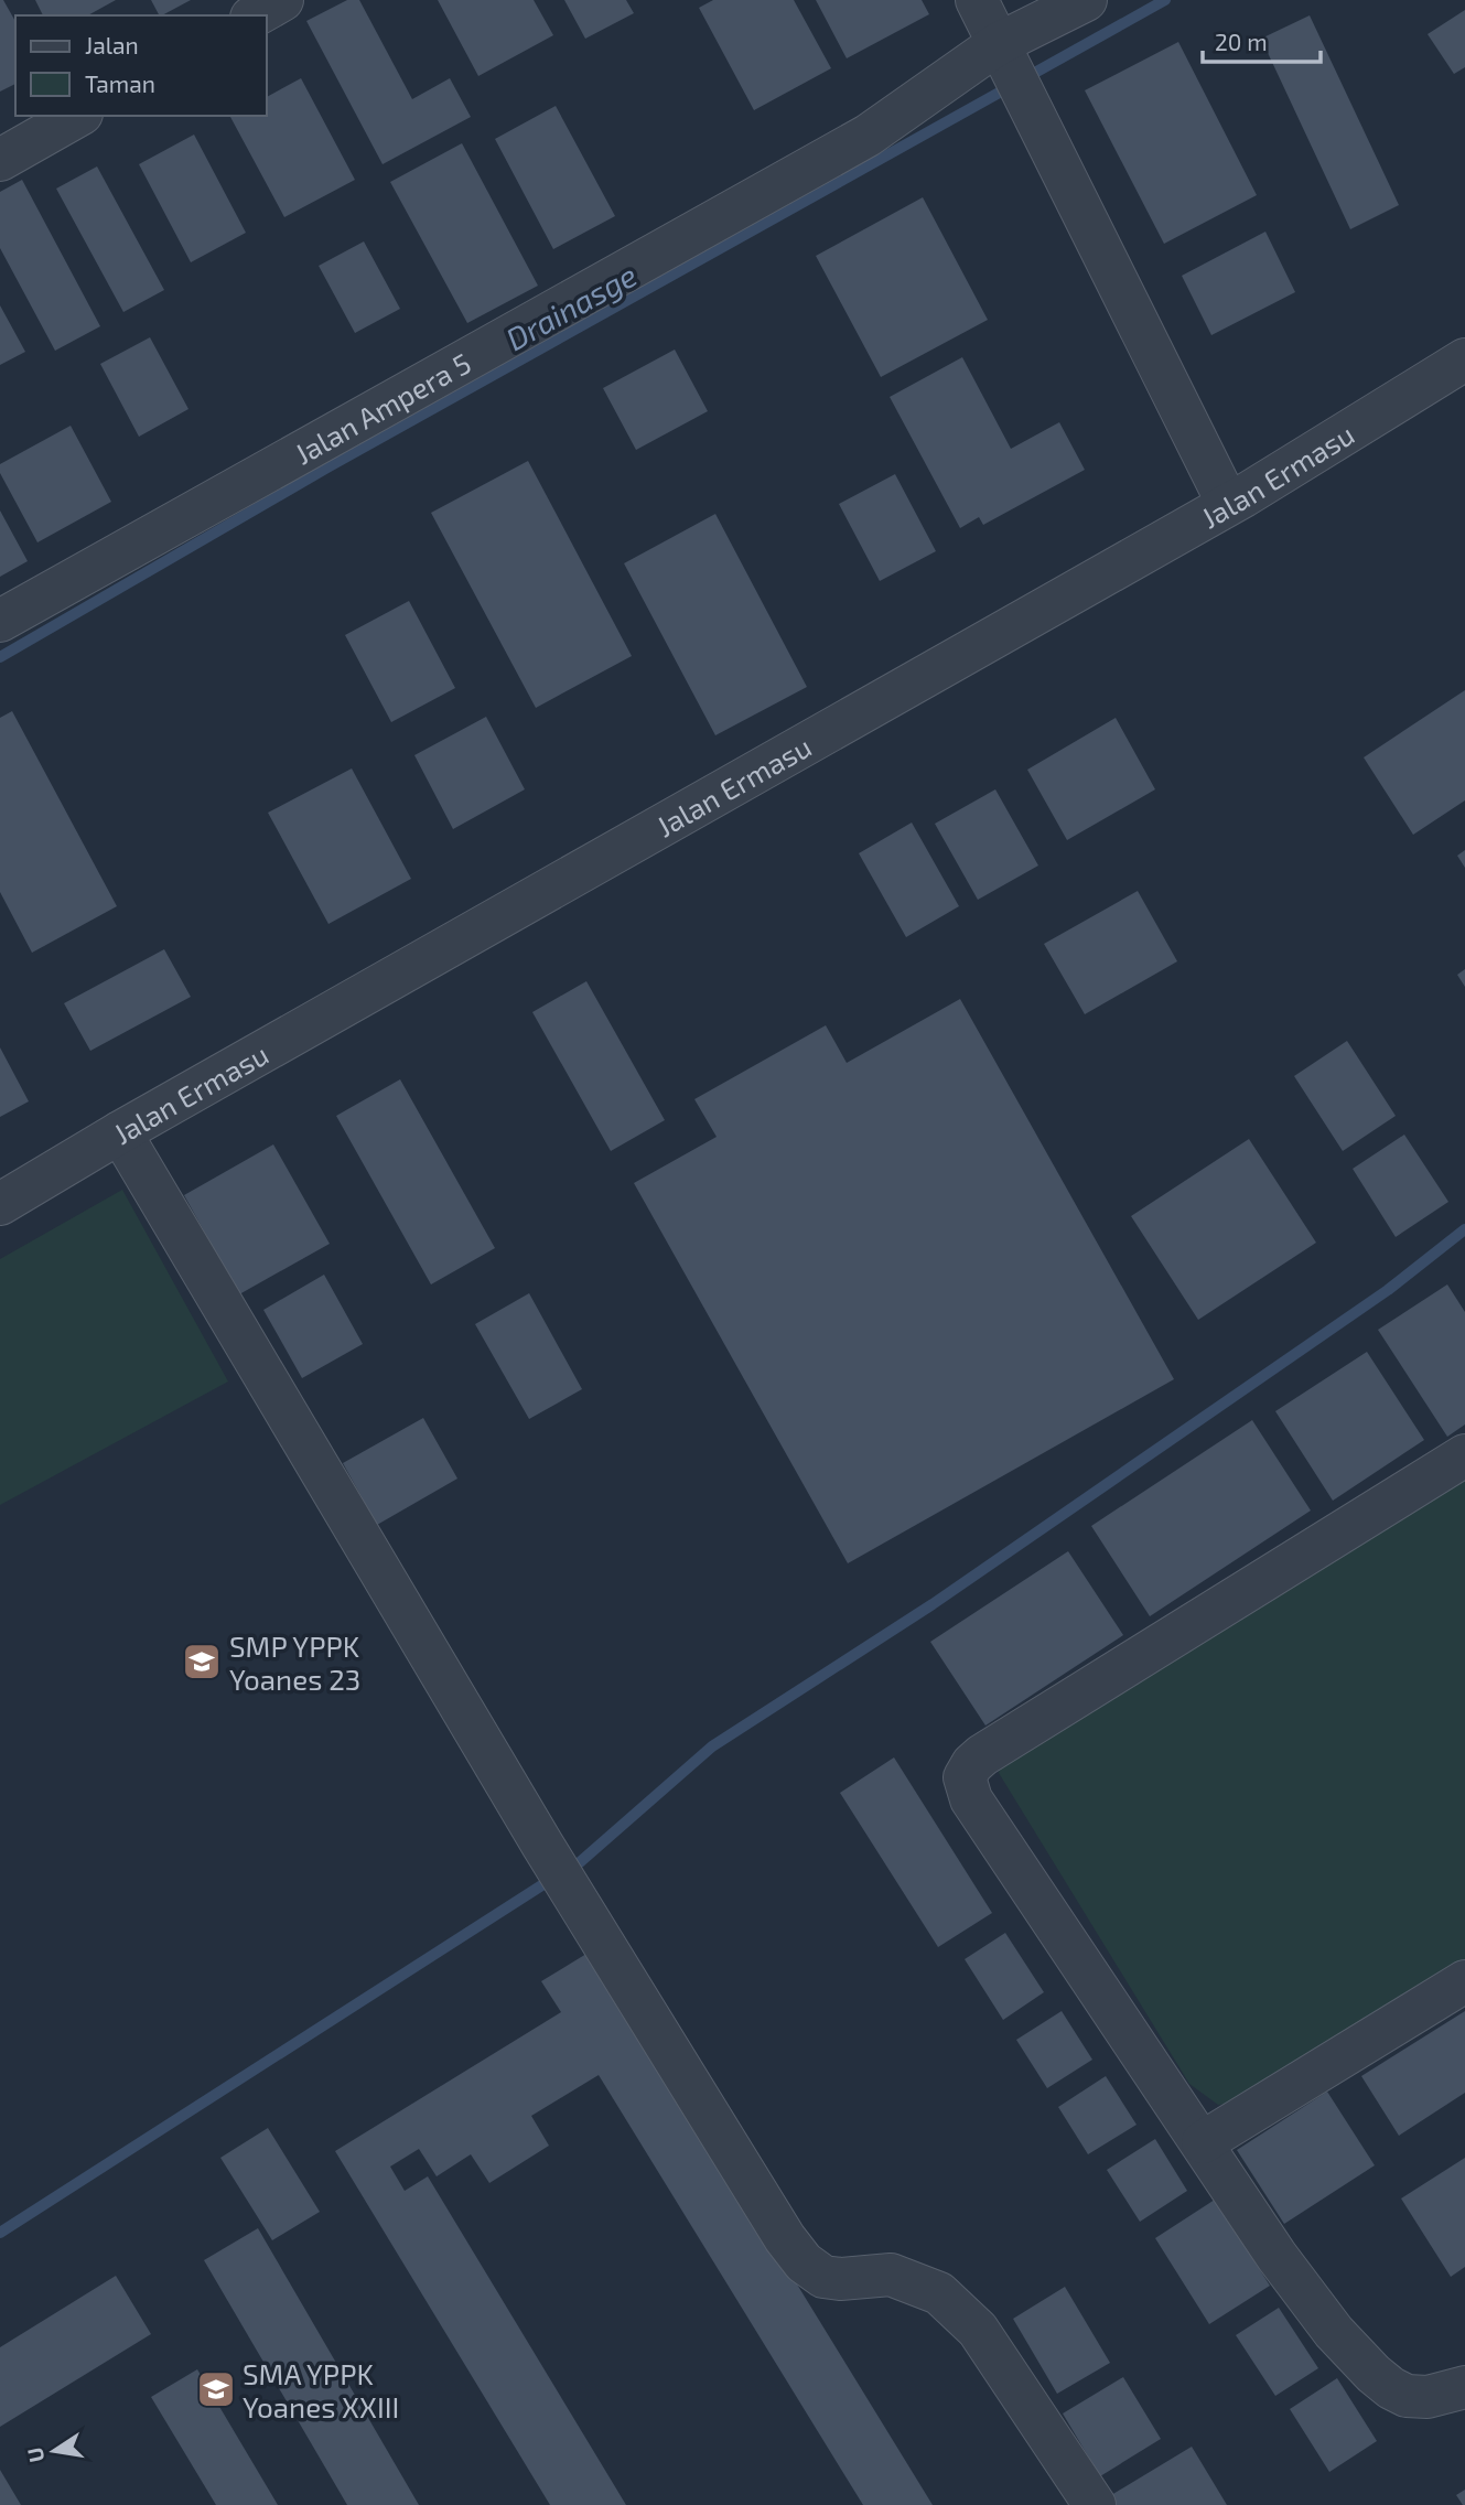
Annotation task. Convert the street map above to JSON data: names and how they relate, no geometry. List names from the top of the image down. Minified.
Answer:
{"streets":{"street":["Jalan Ampera 5","Jalan Ermasu"]},"water":["Drainasge"],"places":{"school or university":["SMP YPPK Yoanes 23","SMA YPPK Yoanes XXIII"]},"legend":["Jalan","Taman"],"scale_bar":"20 m","north":"left"}
